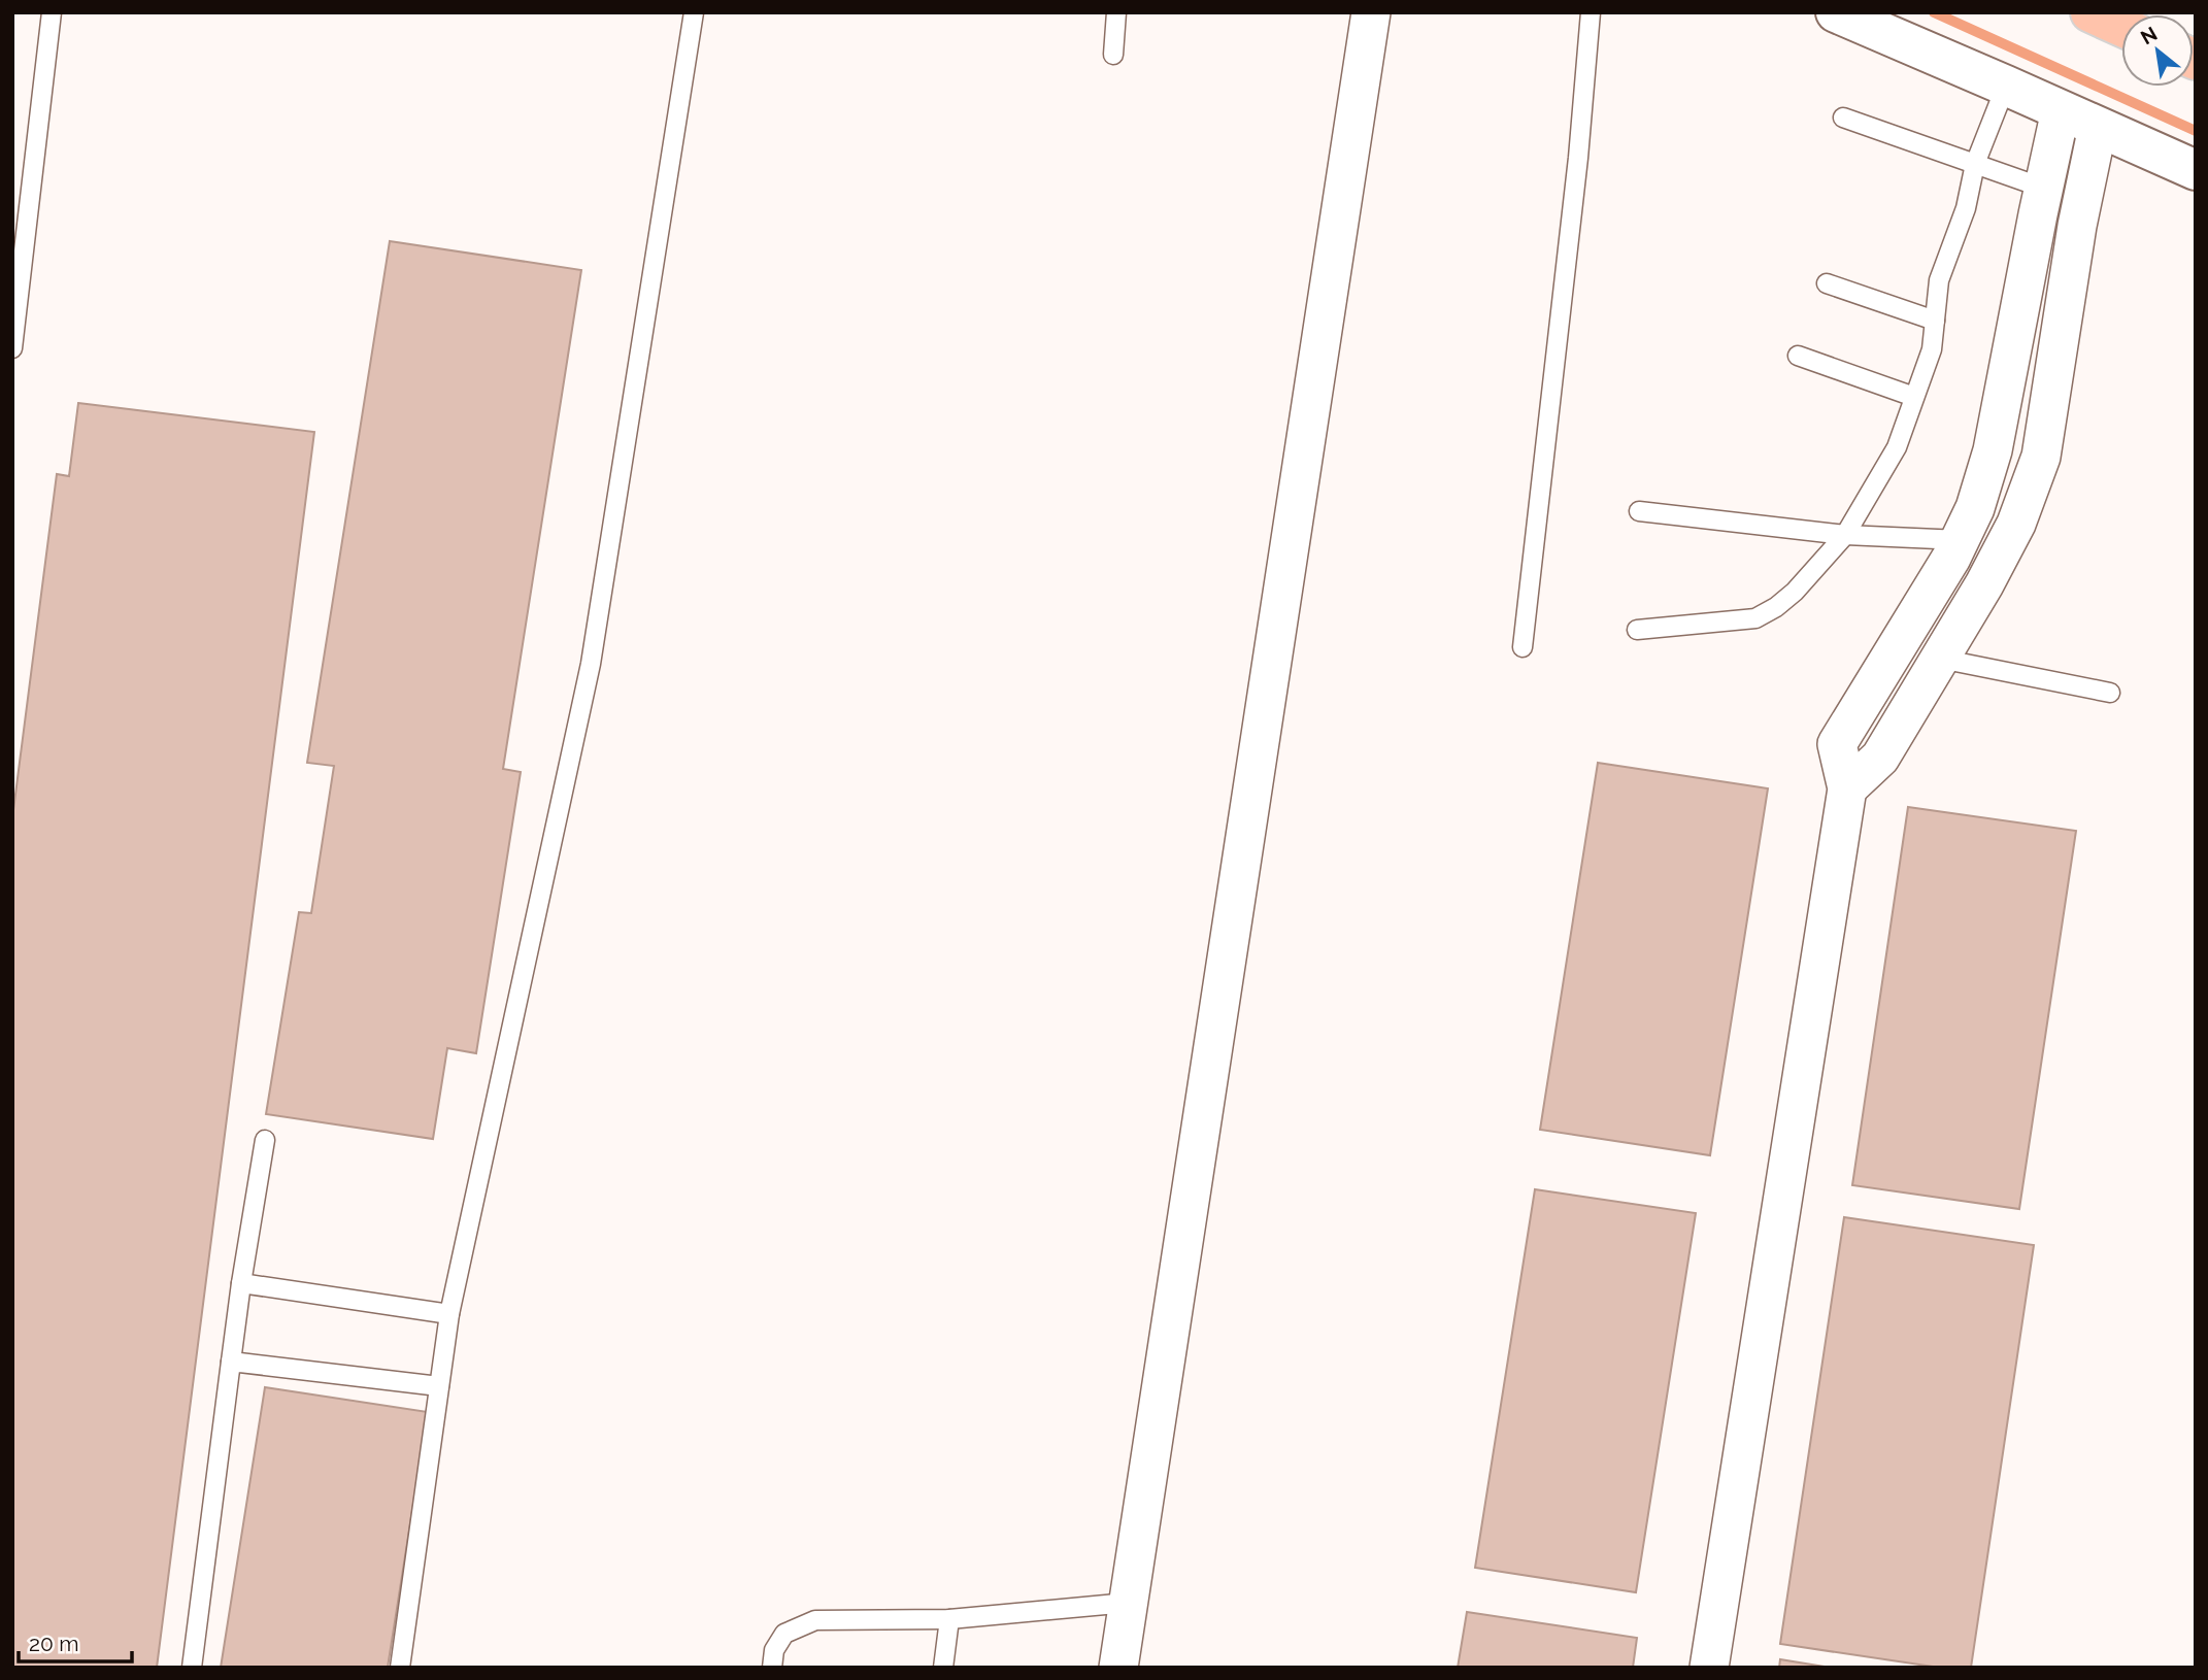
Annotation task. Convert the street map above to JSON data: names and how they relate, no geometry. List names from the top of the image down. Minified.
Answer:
{"scale_bar":"20 m","north":"top left"}
